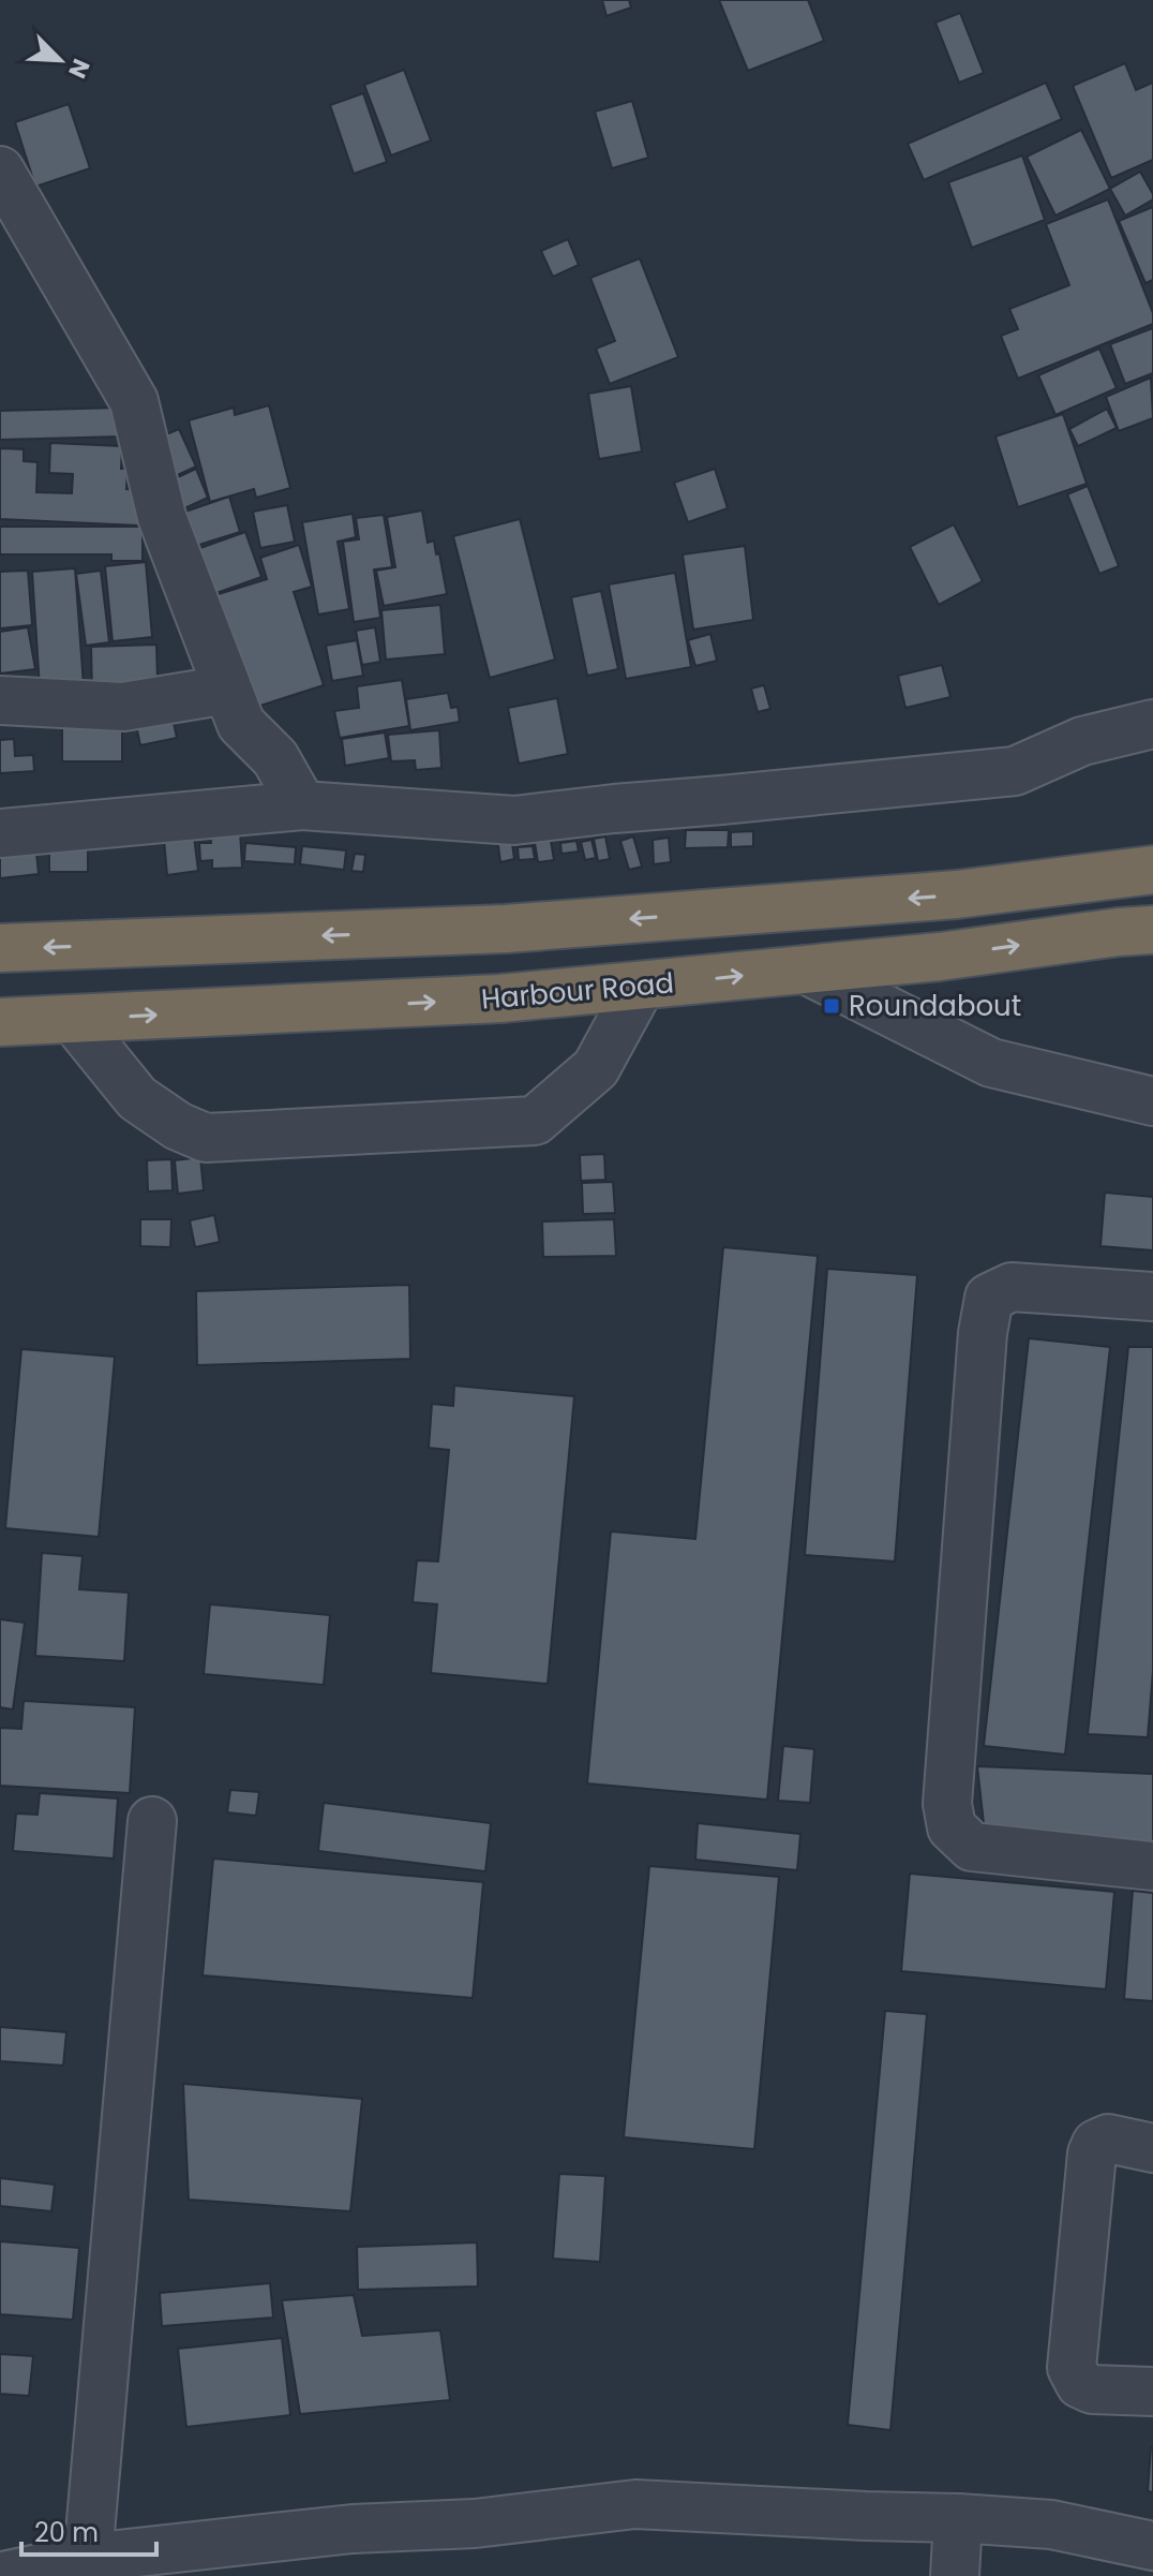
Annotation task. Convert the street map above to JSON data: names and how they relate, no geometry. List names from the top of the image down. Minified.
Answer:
{"streets":{"highway":["Harbour Road"]},"places":{"transit":["Roundabout"]},"scale_bar":"20 m","north":"bottom right"}
